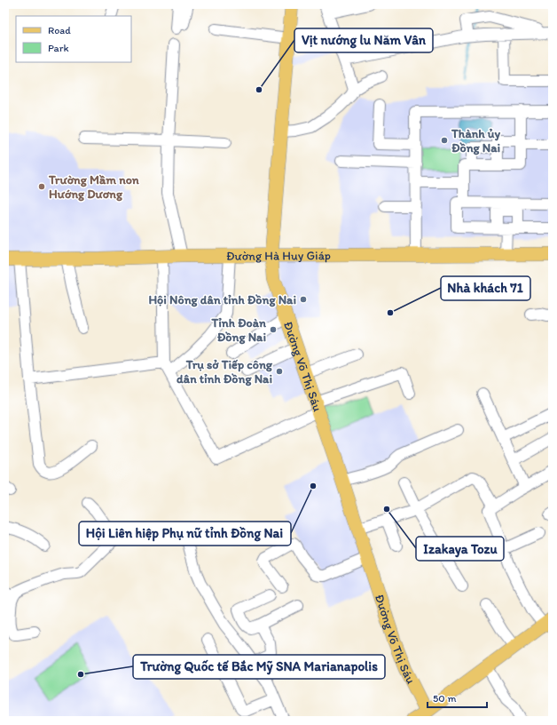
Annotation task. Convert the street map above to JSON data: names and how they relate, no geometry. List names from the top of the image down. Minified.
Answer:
{"streets":{"main road":["Đường Hà Huy Giáp","Đường Võ Thị Sáu"]},"crossings":[["Đường Hà Huy Giáp","Đường Võ Thị Sáu"]],"places":["Vịt nướng lu Năm Vân","Thành ủy Đồng Nai","Trường Mầm non Hướng Dương","Hội Nông dân tỉnh Đồng Nai","Nhà khách 71","Tỉnh Đoàn Đồng Nai","Trụ sở Tiếp công dân tỉnh Đồng Nai","Hội Liên hiệp Phụ nữ tỉnh Đồng Nai","Izakaya Tozu","Trường Quốc tế Bắc Mỹ SNA Marianapolis"],"legend":["Road","Park"],"scale_bar":"50 m"}
